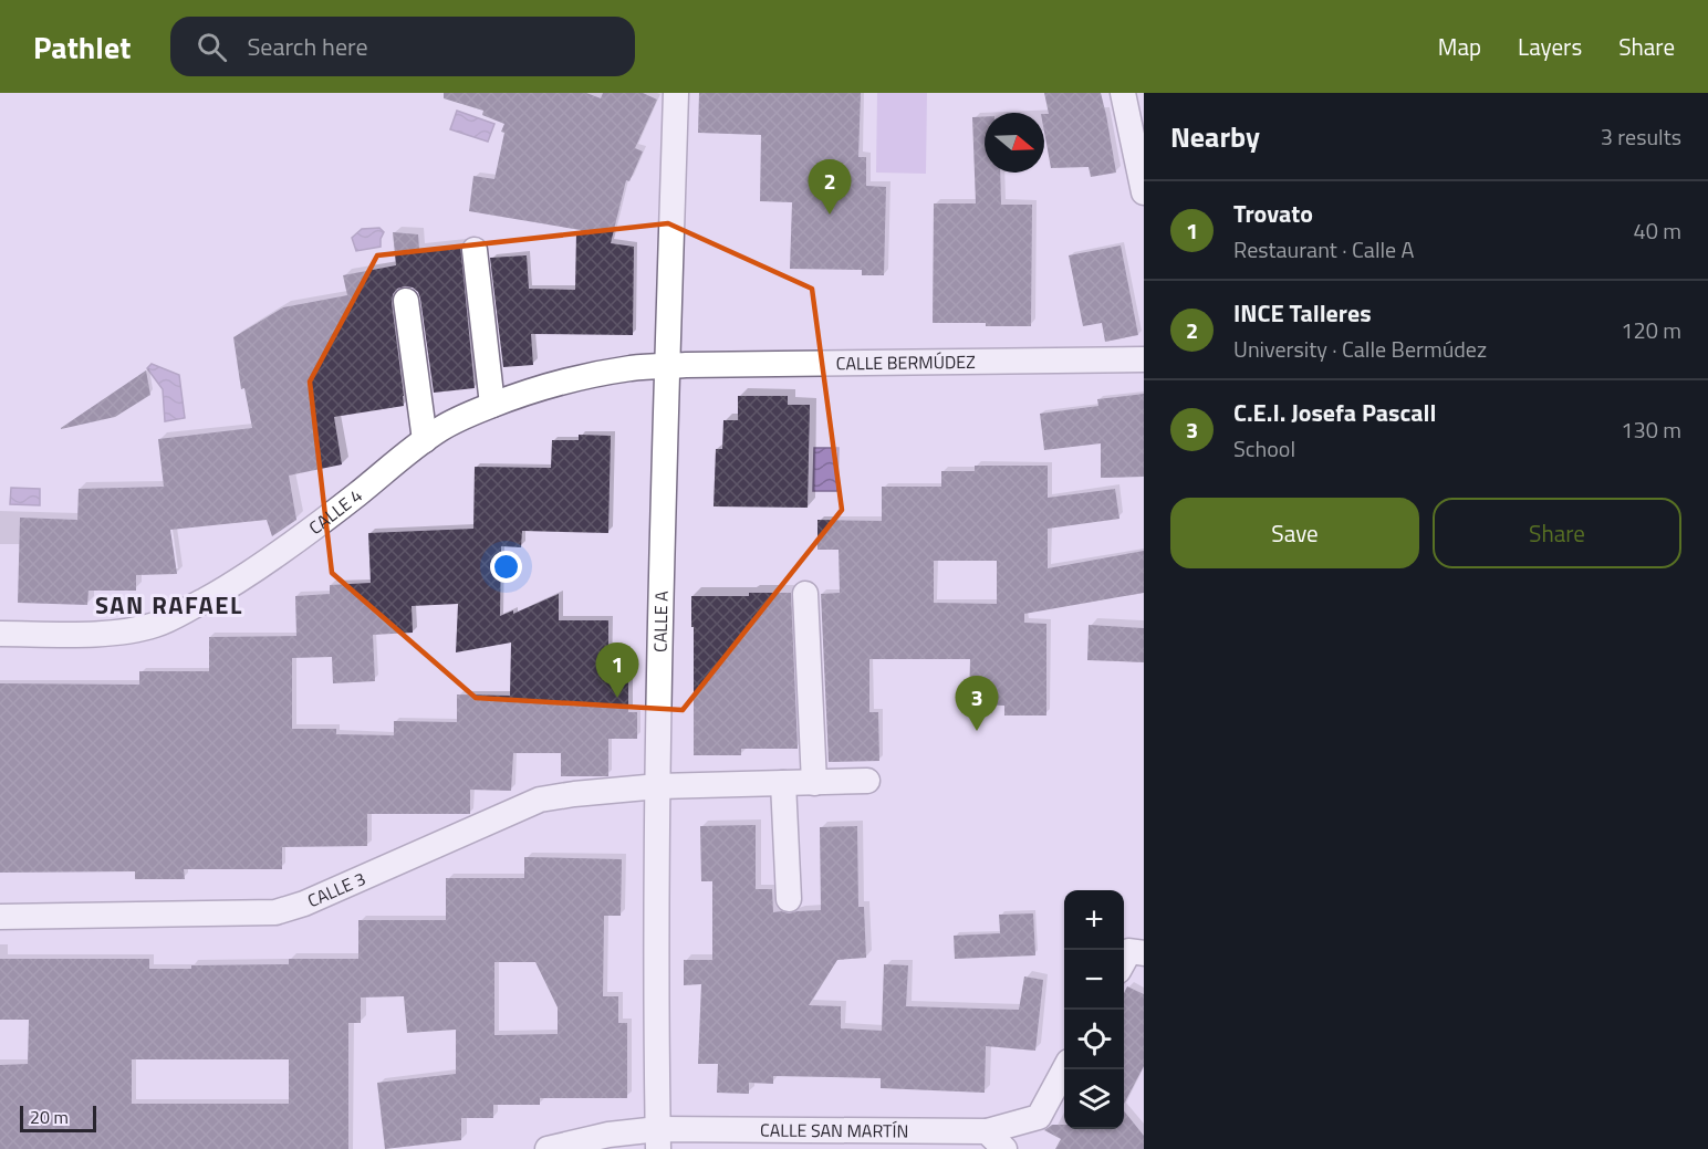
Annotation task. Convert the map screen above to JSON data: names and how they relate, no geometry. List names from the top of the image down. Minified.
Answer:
{"streets":{"street":["CALLE BERMÚDEZ","CALLE 4","CALLE A","CALLE 3","CALLE SAN MARTÍN"]},"crossings":[["CALLE BERMÚDEZ","CALLE 4"],["CALLE BERMÚDEZ","CALLE A"],["CALLE 4","CALLE A"],["CALLE A","CALLE 3"],["CALLE A","CALLE SAN MARTÍN"]],"districts":["SAN RAFAEL"],"scale_bar":"20 m","north":"right","page":{"header":"Pathlet","search":"Search here","nav":["Map","Layers","Share"],"heading":["Nearby","3 results"],"pins":["2","1","3"],"list":[{"mark":"1","name":"Trovato","note":"Restaurant · Calle A","value":"40 m"},{"mark":"2","name":"INCE Talleres","note":"University · Calle Bermúdez","value":"120 m"},{"mark":"3","name":"C.E.I. Josefa Pascall","note":"School","value":"130 m"}],"buttons":["Save","Share"],"map_buttons":["+","−"],"scale":"20 m"}}
